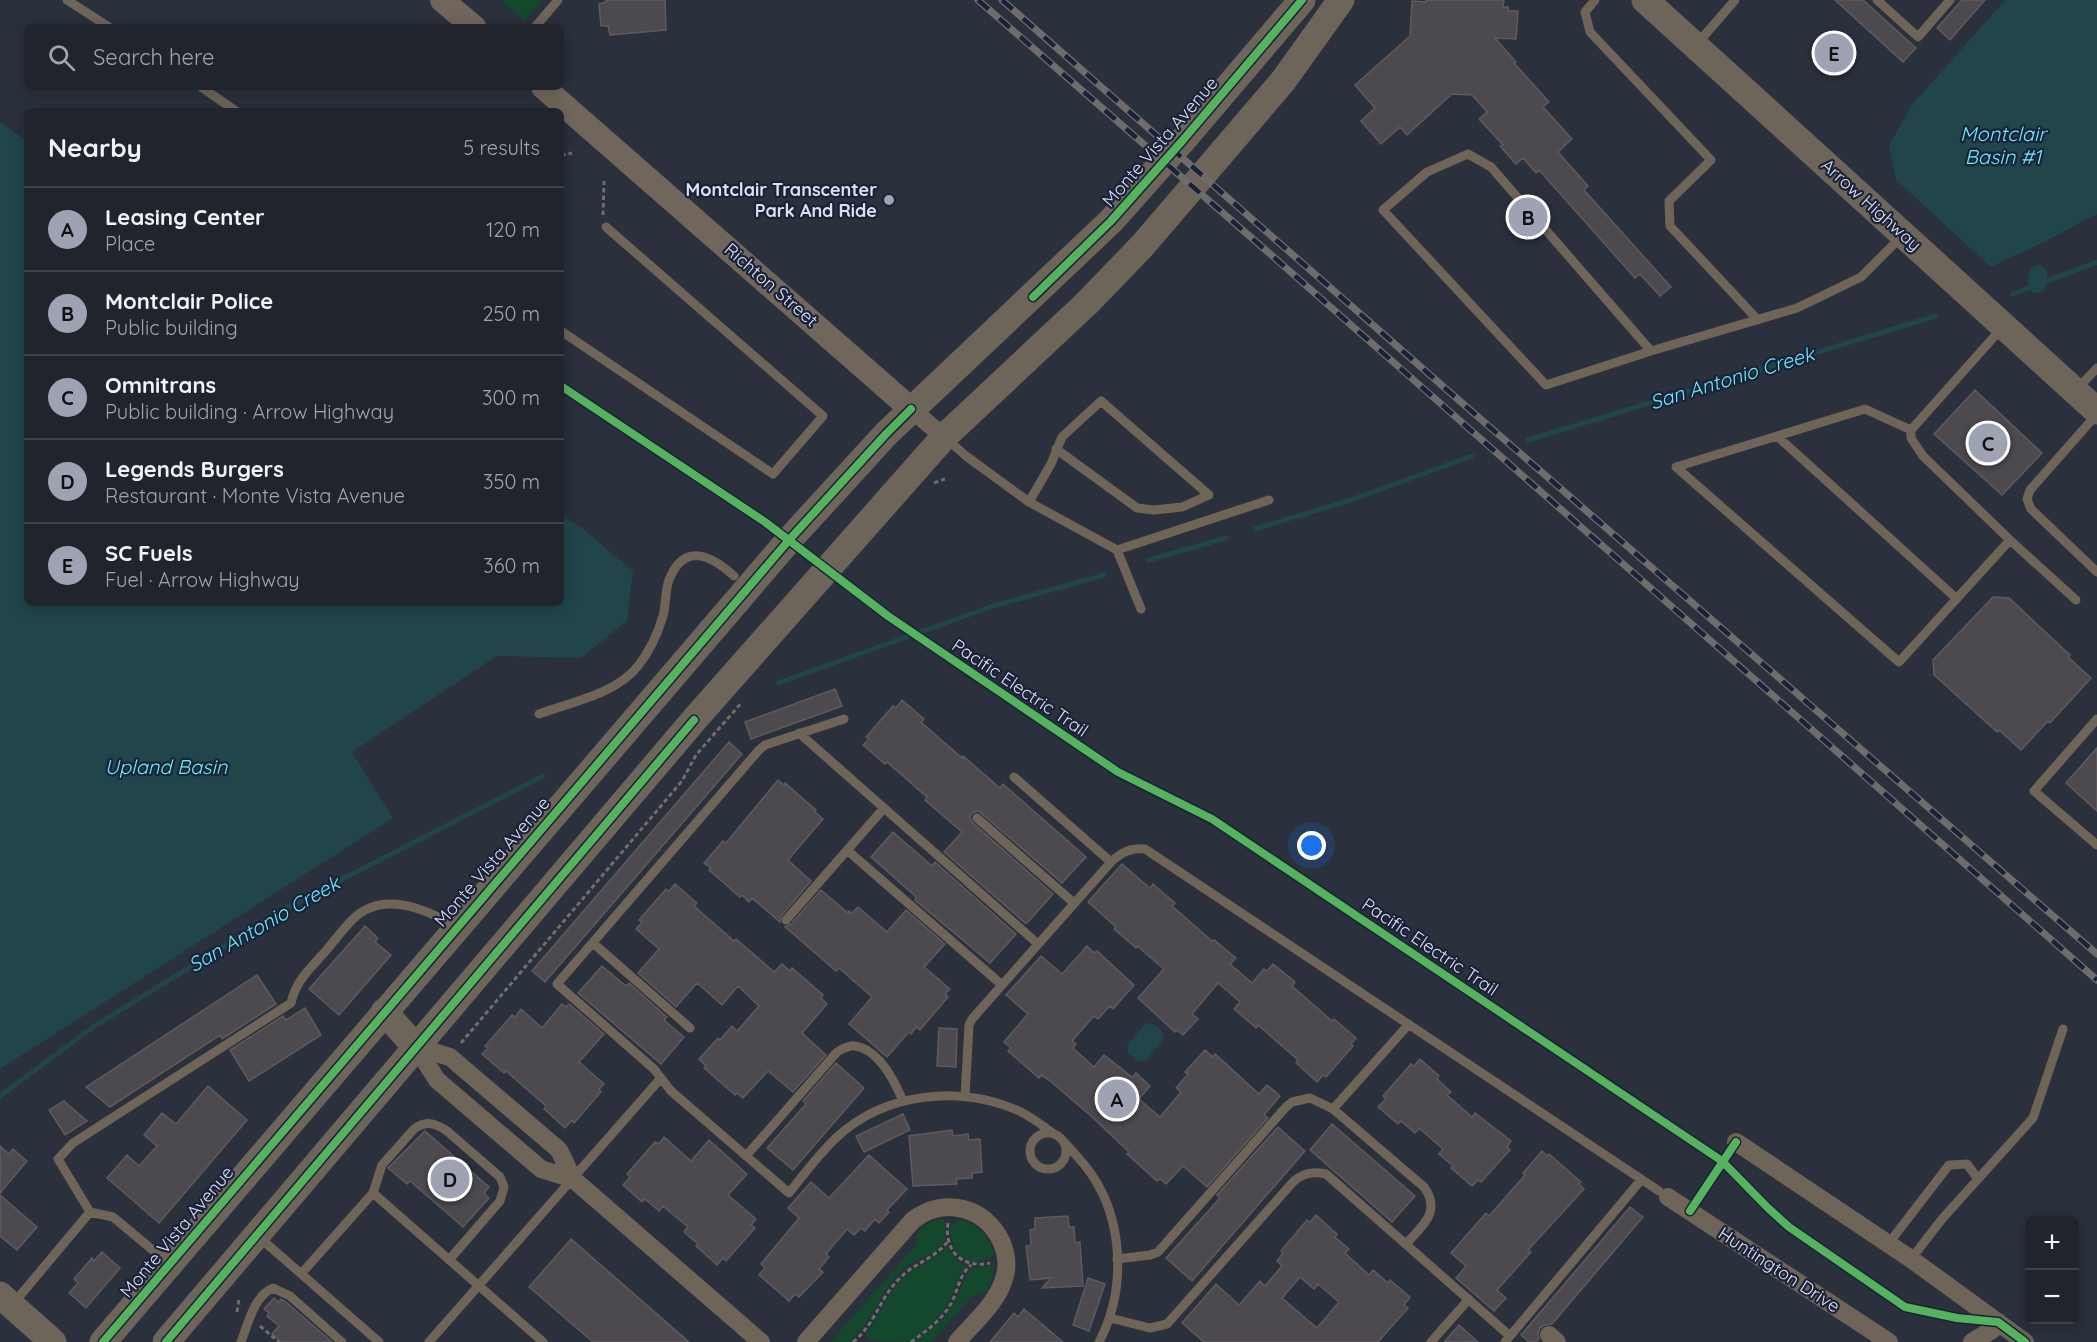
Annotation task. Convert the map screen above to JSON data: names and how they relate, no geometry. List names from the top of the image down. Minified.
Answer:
{"streets":{"main road":["Monte Vista Avenue","Arrow Highway"],"street":["Richton Street","Huntington Drive"],"cycle path":["Pacific Electric Trail"]},"crossings":[["Monte Vista Avenue","Richton Street"]],"water":["Montclair Basin #1","San Antonio Creek","Upland Basin"],"places":["Montclair Transcenter Park And Ride"],"page":{"search":"Search here","pins":["E","B","C","A","D"],"heading":["Nearby","5 results"],"list":[{"mark":"A","name":"Leasing Center","note":"Place","value":"120 m"},{"mark":"B","name":"Montclair Police","note":"Public building","value":"250 m"},{"mark":"C","name":"Omnitrans","note":"Public building · Arrow Highway","value":"300 m"},{"mark":"D","name":"Legends Burgers","note":"Restaurant · Monte Vista Avenue","value":"350 m"},{"mark":"E","name":"SC Fuels","note":"Fuel · Arrow Highway","value":"360 m"}],"map_buttons":["+","−"]}}
